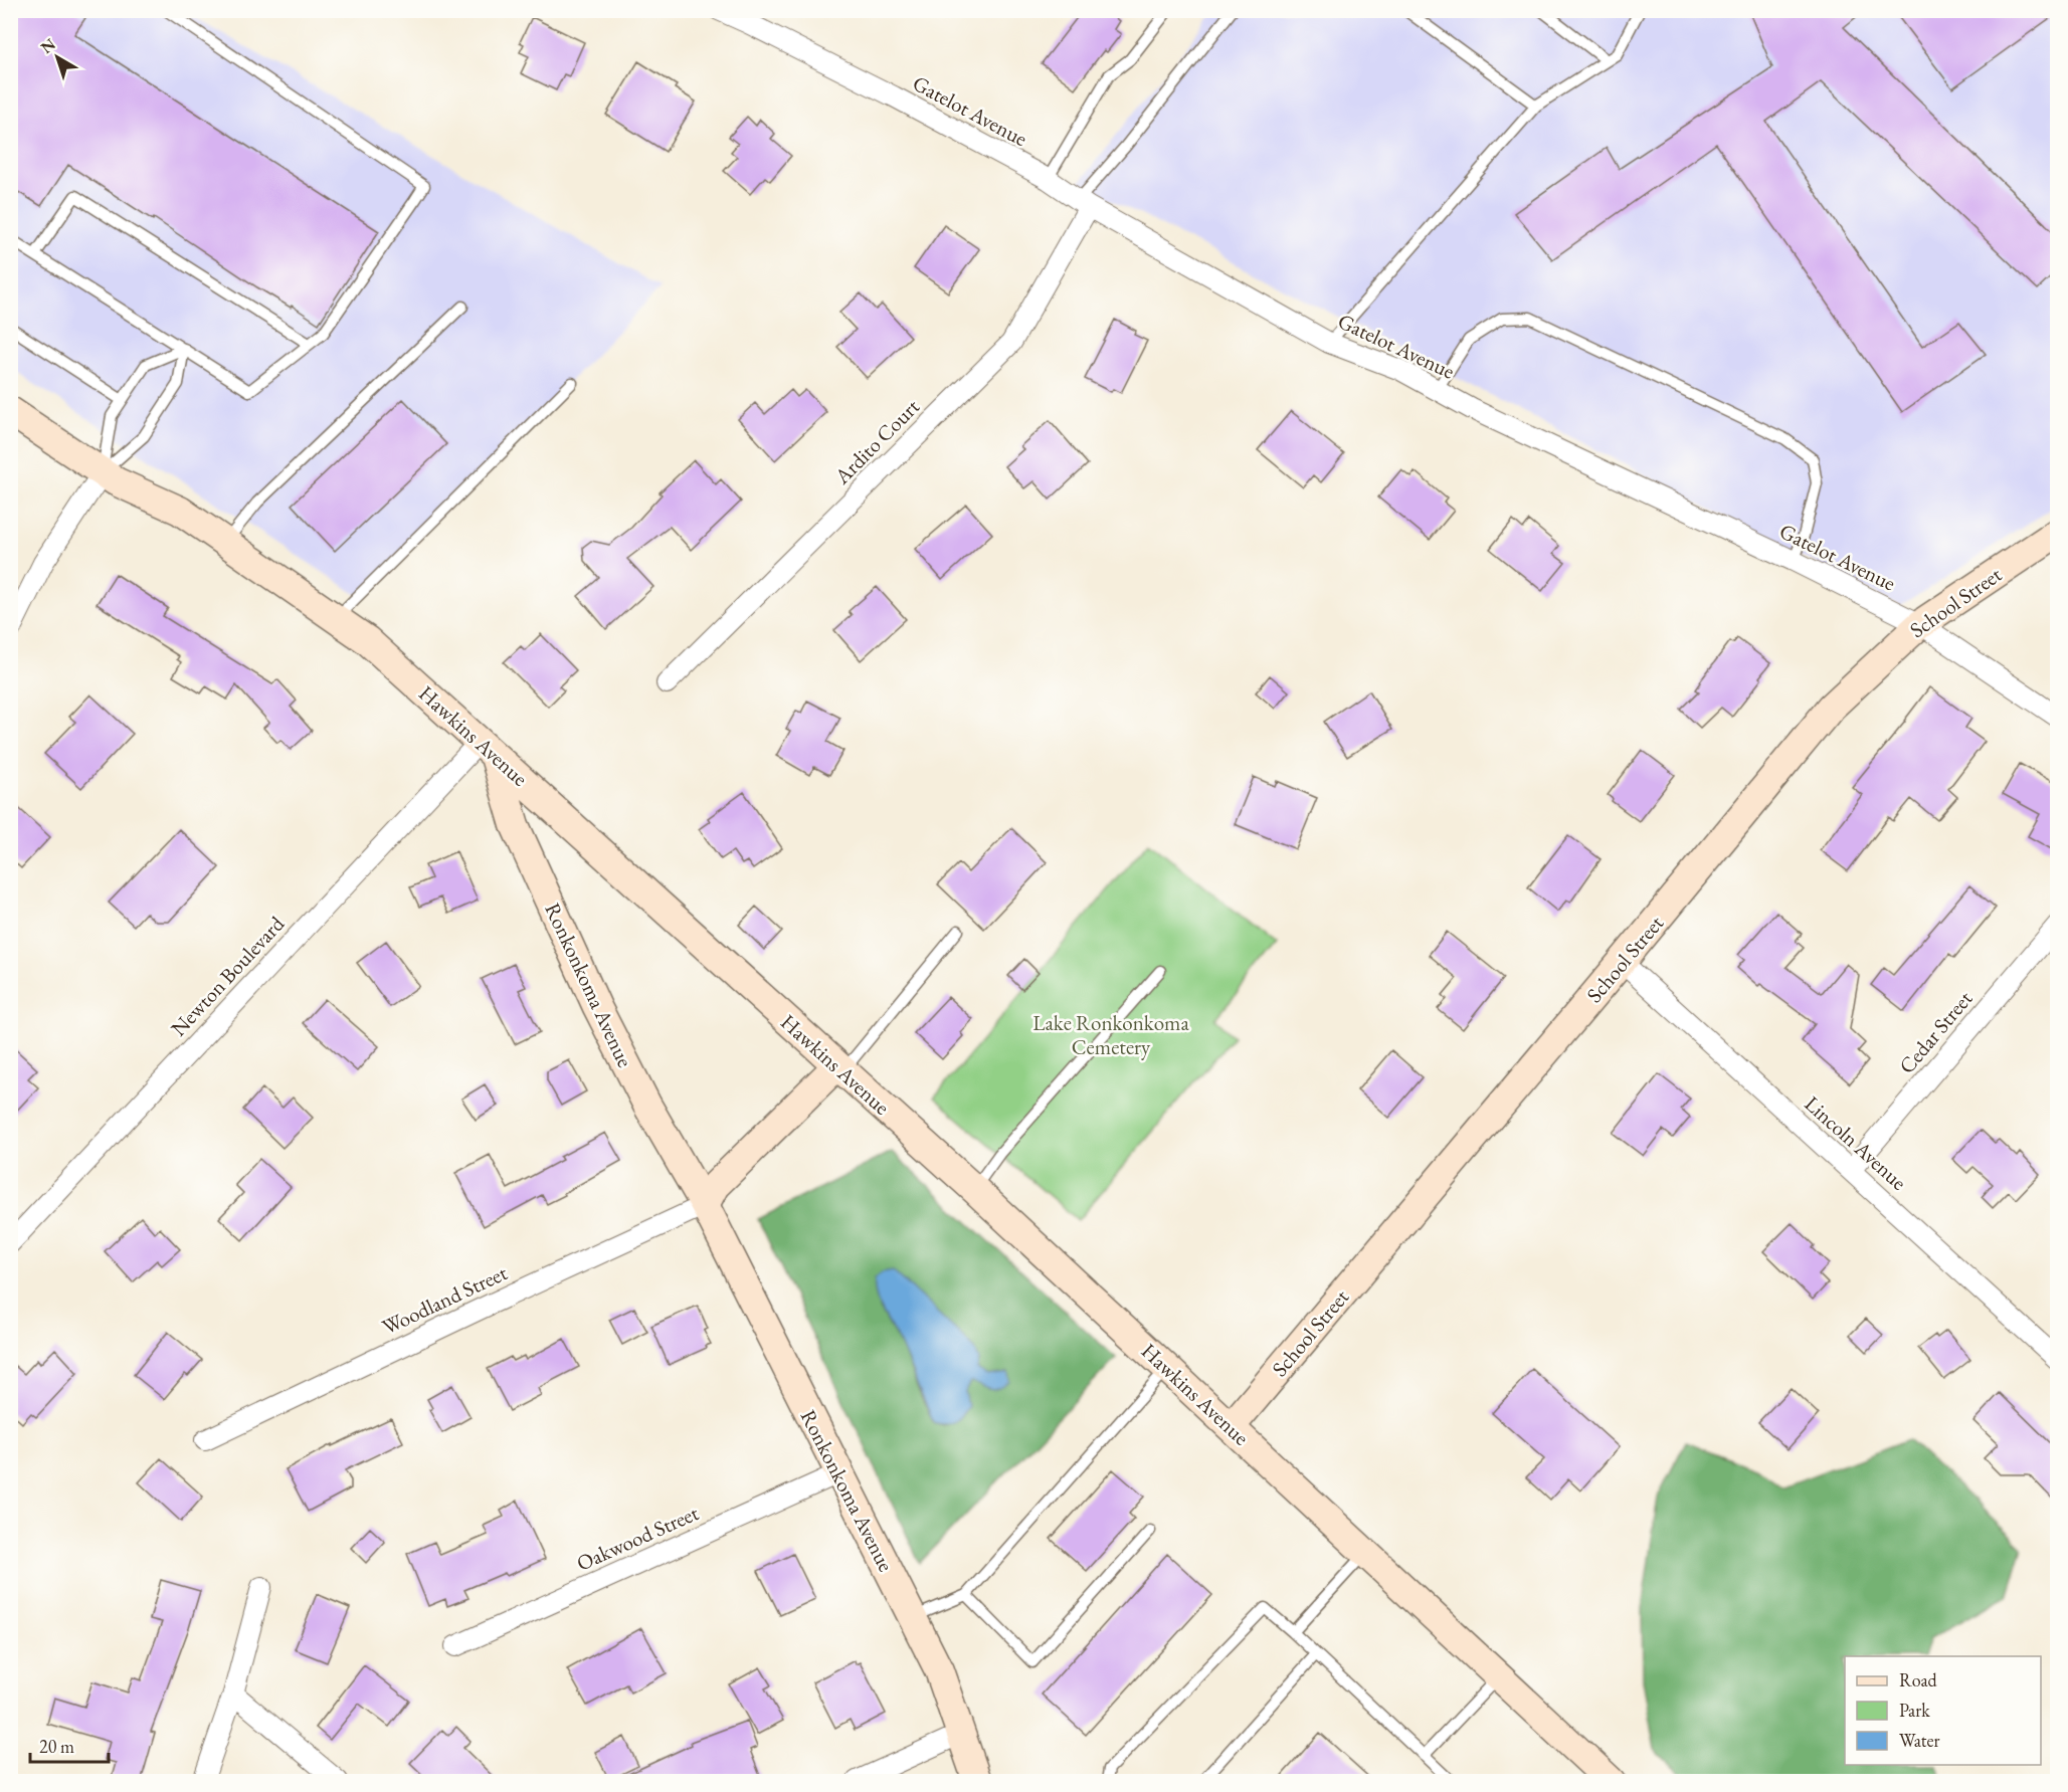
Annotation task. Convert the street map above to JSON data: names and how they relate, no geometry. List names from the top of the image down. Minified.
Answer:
{"streets":{"street":["Gatelot Avenue","Ardito Court","School Street","Hawkins Avenue","Newton Boulevard","Ronkonkoma Avenue","Cedar Street","Lincoln Avenue","Woodland Street","Oakwood Street"]},"crossings":[["Gatelot Avenue","Ardito Court"],["Gatelot Avenue","School Street"],["School Street","Hawkins Avenue"],["School Street","Lincoln Avenue"],["Hawkins Avenue","Newton Boulevard"],["Hawkins Avenue","Ronkonkoma Avenue"],["Newton Boulevard","Ronkonkoma Avenue"],["Ronkonkoma Avenue","Woodland Street"],["Ronkonkoma Avenue","Oakwood Street"],["Cedar Street","Lincoln Avenue"]],"parks":["Lake Ronkonkoma Cemetery"],"legend":["Road","Park","Water"],"scale_bar":"20 m","north":"top left"}
